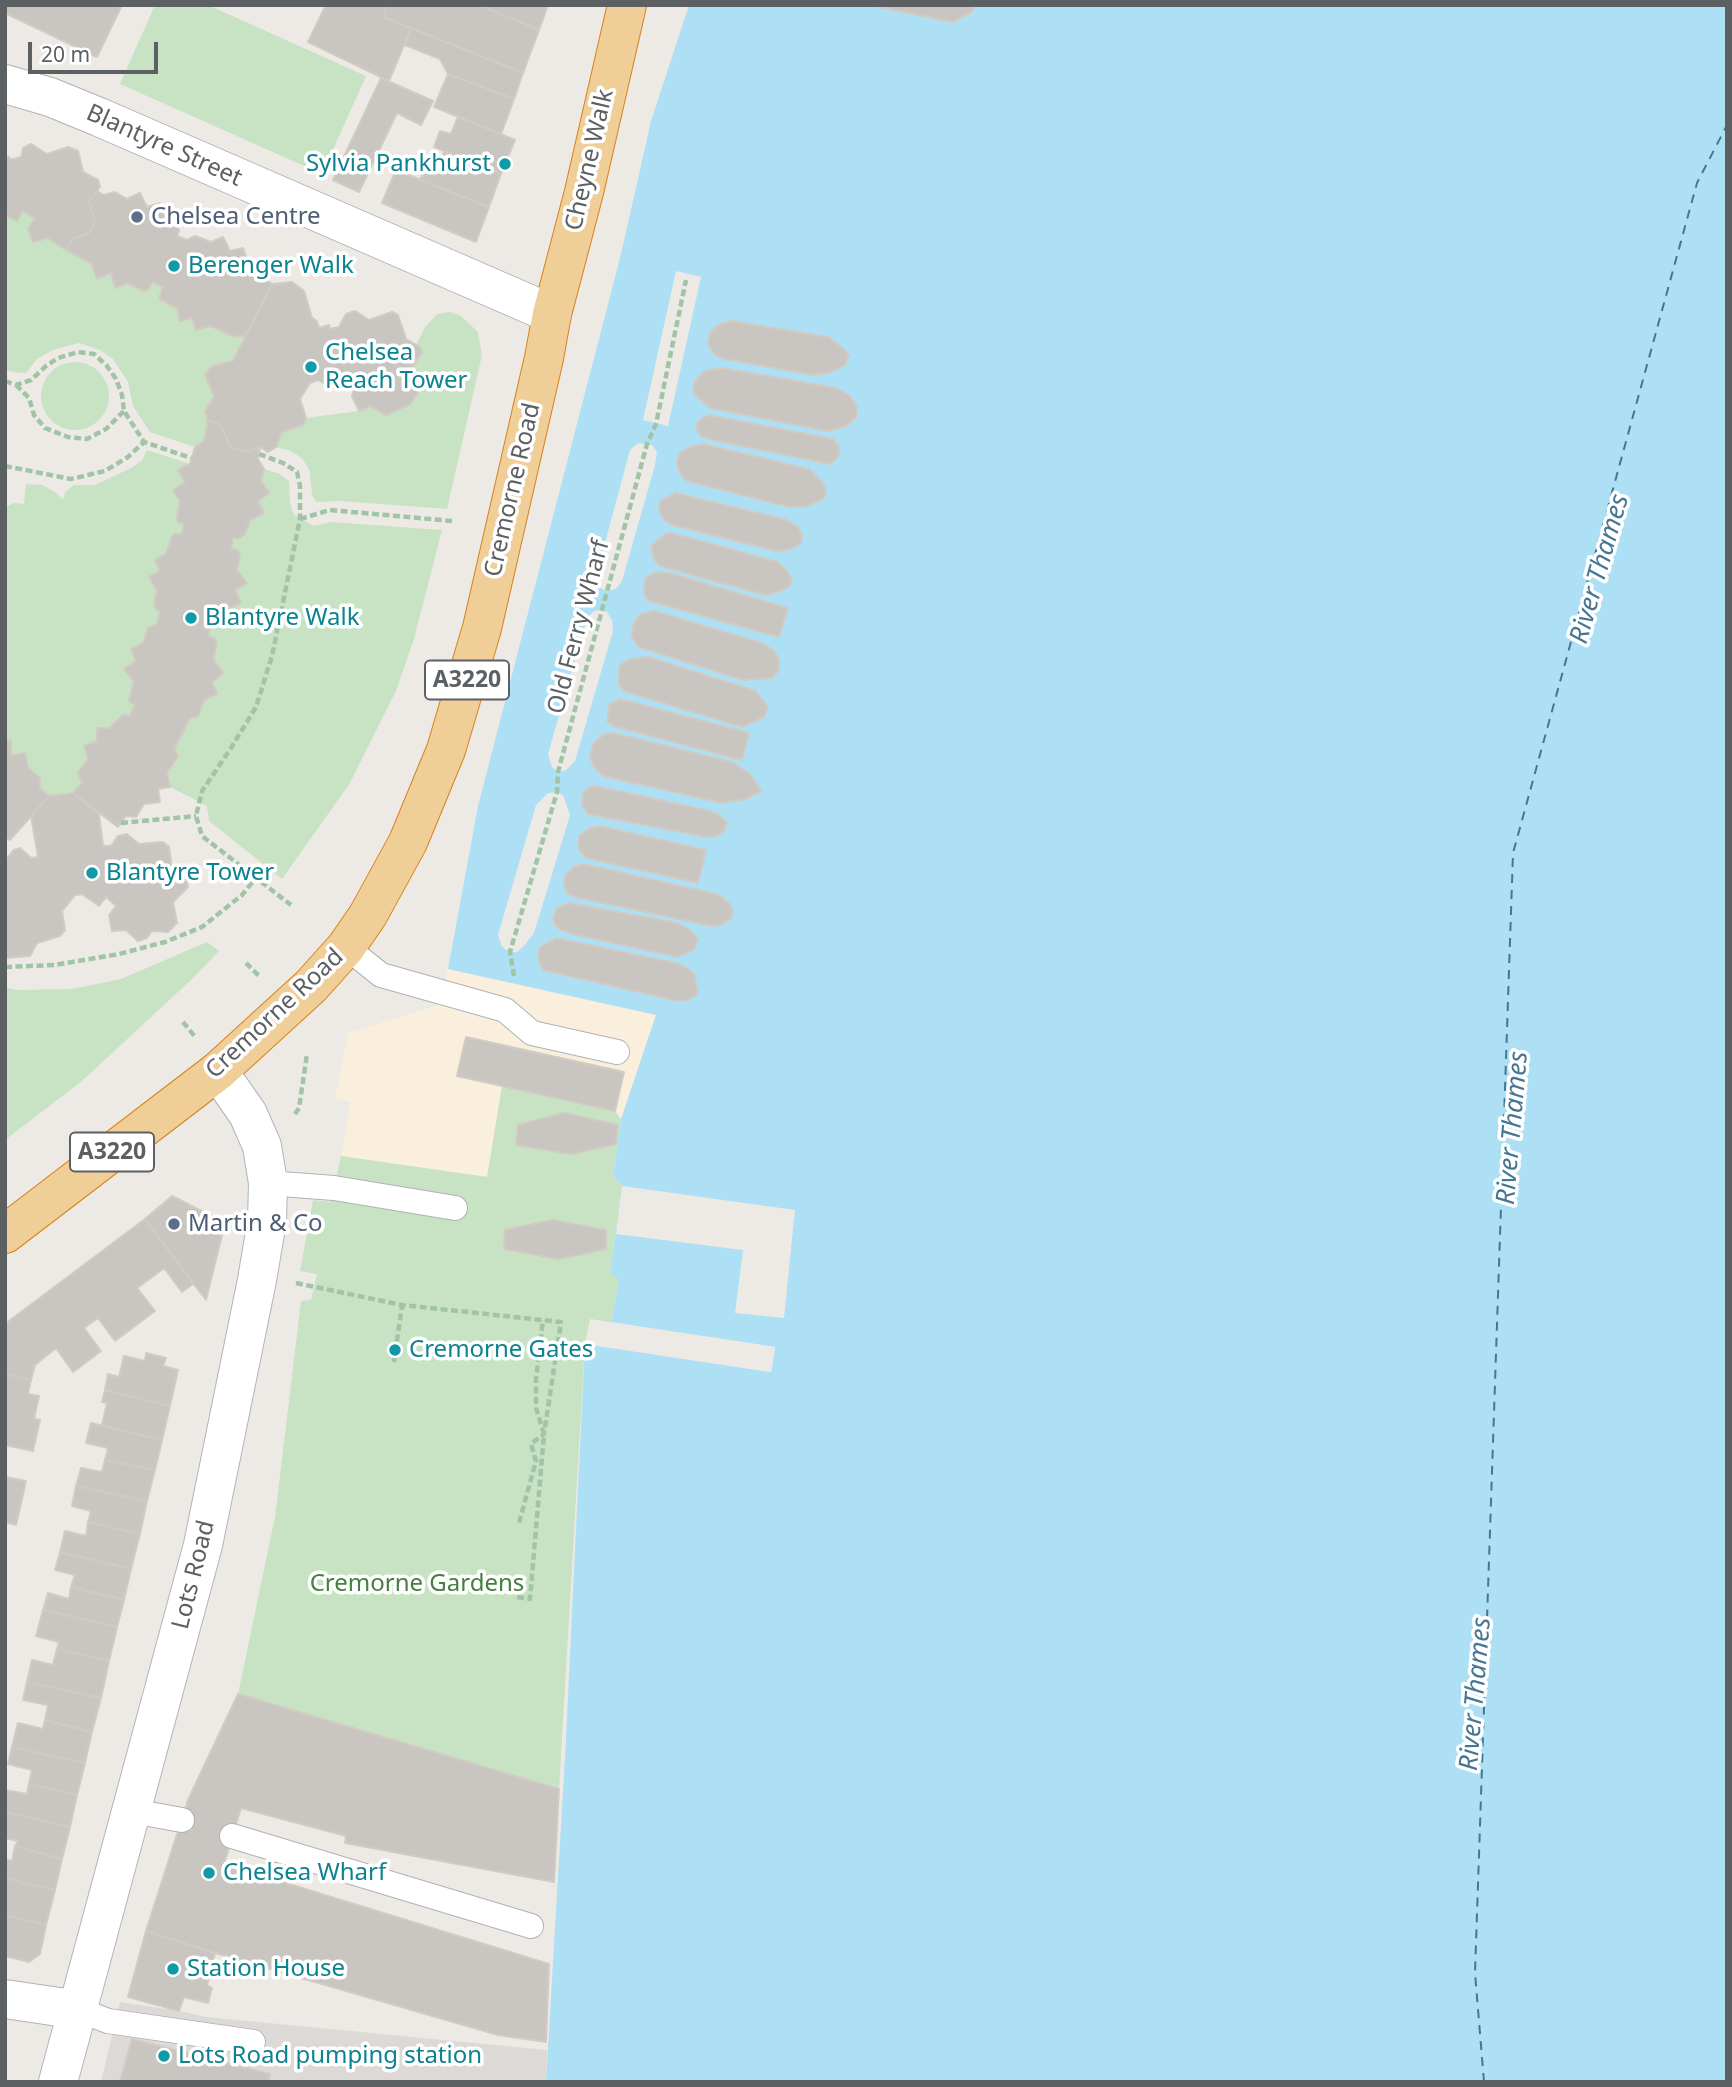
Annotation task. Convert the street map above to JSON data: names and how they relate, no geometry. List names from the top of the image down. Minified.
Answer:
{"streets":{"highway":["Cheyne Walk","Cremorne Road","A3220"],"street":["Blantyre Street","Lots Road"],"path":["Old Ferry Wharf"]},"crossings":[["Blantyre Street","Cheyne Walk"],["Blantyre Street","Cremorne Road"],["Cheyne Walk","Cremorne Road"],["Cremorne Road","Lots Road"]],"water":["River Thames"],"parks":["Cremorne Gardens"],"places":["Sylvia Pankhurst","Chelsea Centre","Berenger Walk","Chelsea Reach Tower","Blantyre Walk","Blantyre Tower","Martin & Co","Cremorne Gates","Chelsea Wharf","Station House","Lots Road pumping station"],"scale_bar":"20 m"}
